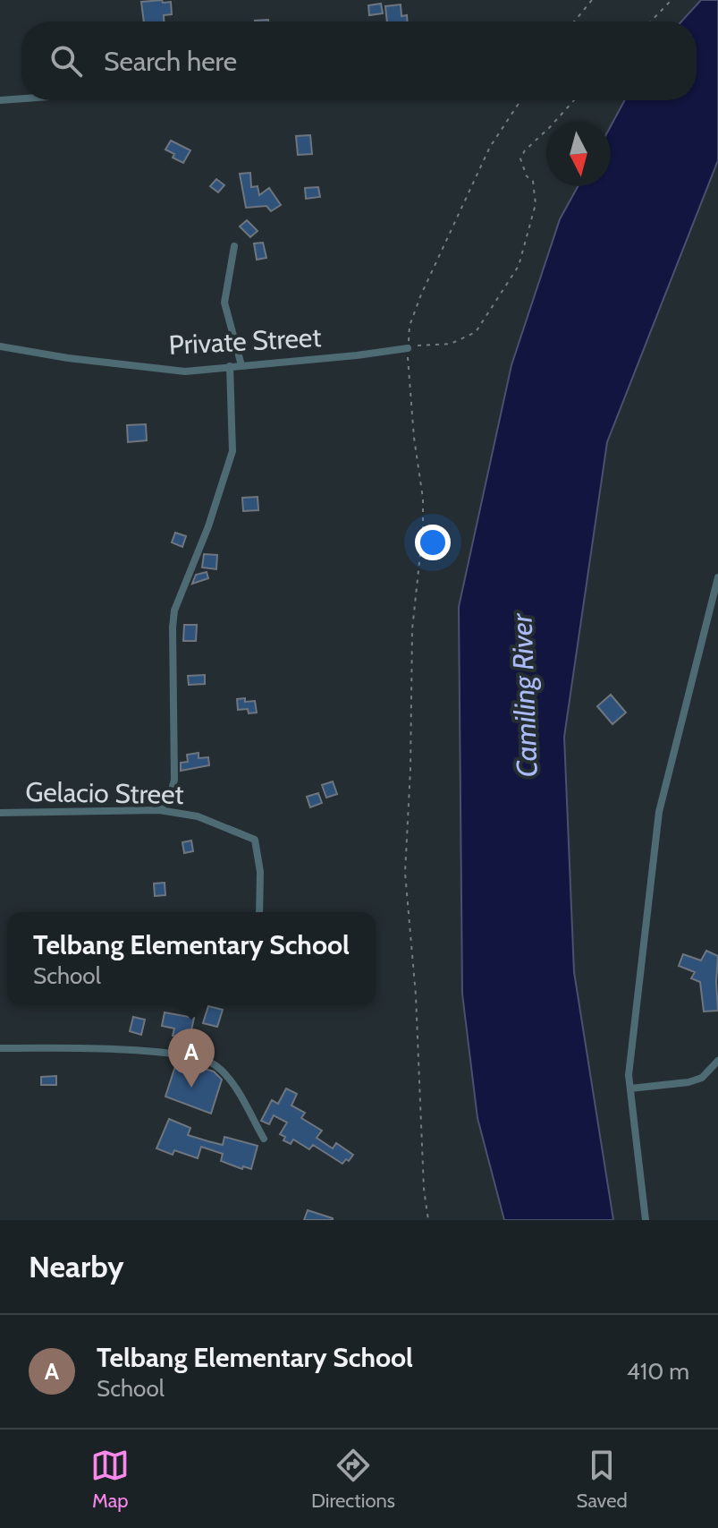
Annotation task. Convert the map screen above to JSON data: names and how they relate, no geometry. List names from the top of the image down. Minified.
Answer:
{"streets":{"street":["Private Street","Gelacio Street"]},"water":["Camiling River"],"north":"bottom","page":{"search":"Search here","popup":["Telbang Elementary School","School"],"pins":"A","heading":"Nearby","list":[{"mark":"A","name":"Telbang Elementary School","note":"School","value":"410 m"}],"nav":["Map","Directions","Saved"]}}
